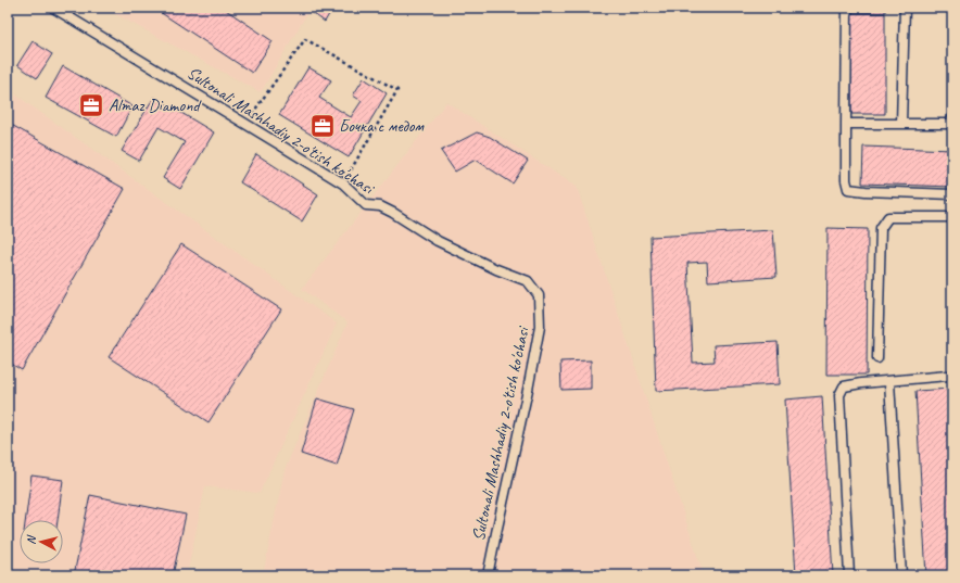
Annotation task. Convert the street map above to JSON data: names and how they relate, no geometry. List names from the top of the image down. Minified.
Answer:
{"streets":{"lane":["Sultonali Mashhadiy 2-o'tish ko'chasi"]},"places":{"office":["Almaz Diamond","Бочка с медом"]},"north":"left"}
